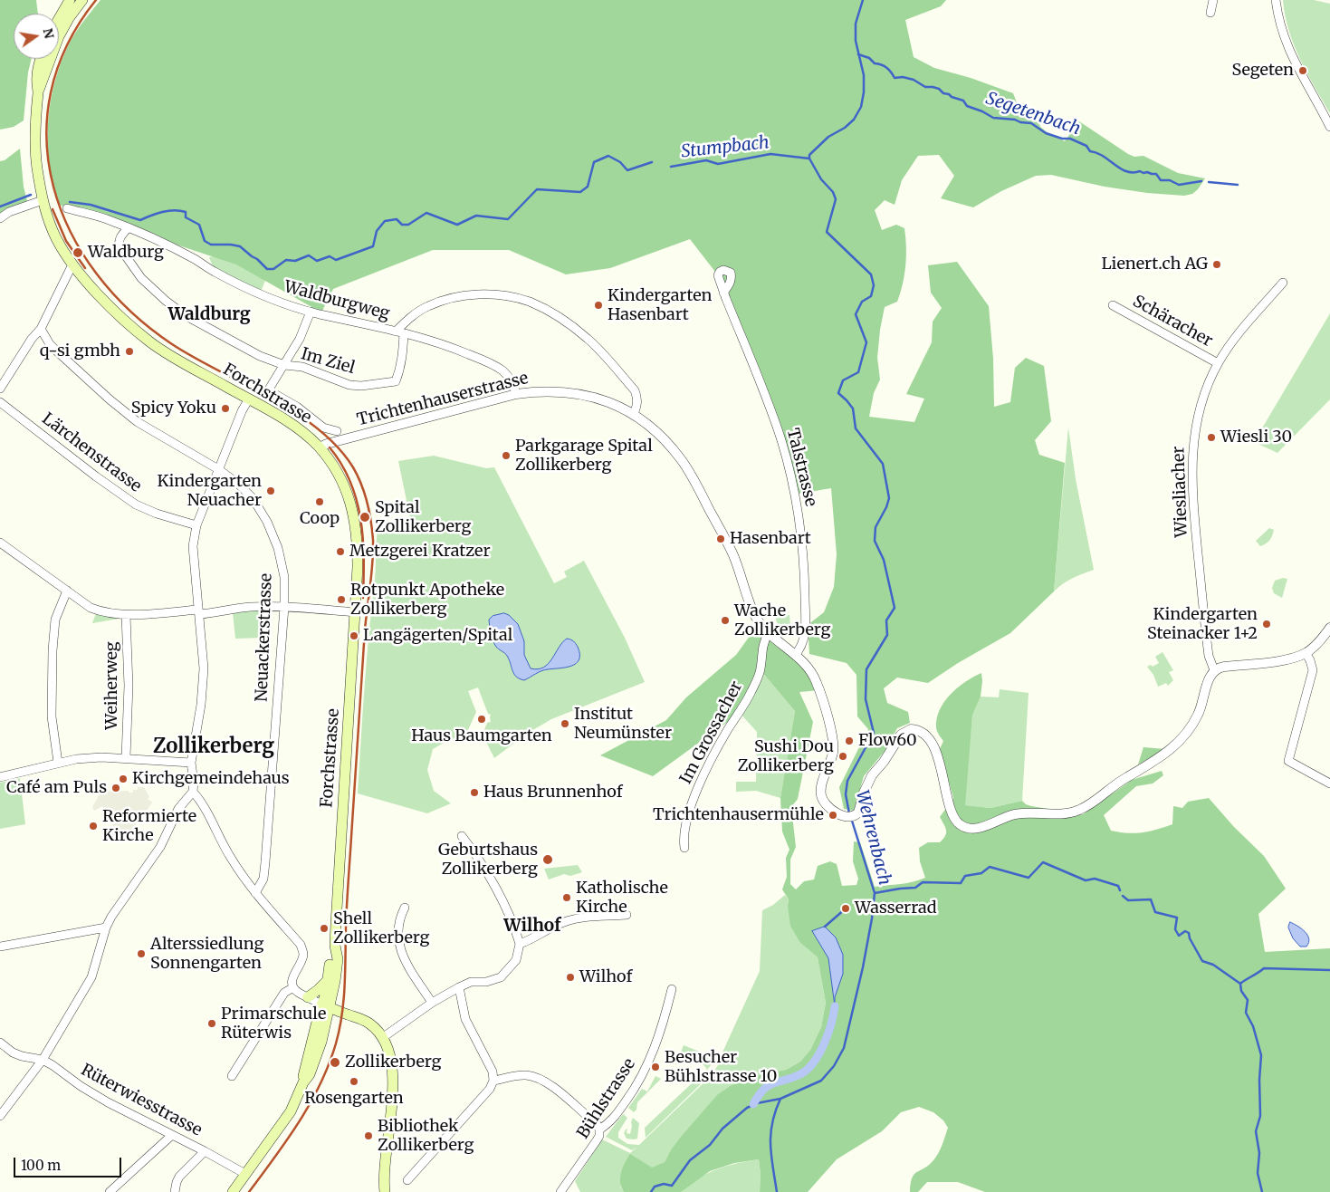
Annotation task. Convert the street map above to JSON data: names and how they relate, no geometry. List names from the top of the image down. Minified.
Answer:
{"streets":{"main road":["Forchstrasse"],"street":["Waldburgweg","Schäracher","Im Ziel","Trichtenhauserstrasse","Lärchenstrasse","Talstrasse","Wiesliacher","Neuackerstrasse","Weiherweg","Im Grossacher","Bühlstrasse","Rüterwiesstrasse"]},"crossings":[["Waldburgweg","Im Ziel"],["Waldburgweg","Trichtenhauserstrasse"],["Schäracher","Wiesliacher"],["Forchstrasse","Trichtenhauserstrasse"],["Forchstrasse","Rüterwiesstrasse"],["Trichtenhauserstrasse","Talstrasse"],["Trichtenhauserstrasse","Wiesliacher"],["Trichtenhauserstrasse","Im Grossacher"]],"districts":["Waldburg","Zollikerberg","Wilhof"],"water":["Segetenbach","Stumpbach","Wehrenbach"],"places":["Segeten","Waldburg","Lienert.ch AG","Kindergarten Hasenbart","q-si gmbh","Spicy Yoku","Wiesli 30","Parkgarage Spital Zollikerberg","Kindergarten Neuacher","Coop","Spital Zollikerberg","Hasenbart","Metzgerei Kratzer","Rotpunkt Apotheke Zollikerberg","Wache Zollikerberg","Kindergarten Steinacker 1+2","Langägerten/Spital","Haus Baumgarten","Institut Neumünster","Flow60","Sushi Dou Zollikerberg","Kirchgemeindehaus","Café am Puls","Haus Brunnenhof","Trichtenhausermühle","Reformierte Kirche","Geburtshaus Zollikerberg","Katholische Kirche","Wasserrad","Shell Zollikerberg","Alterssiedlung Sonnengarten","Wilhof","Primarschule Rüterwis","Zollikerberg","Besucher Bühlstrasse 10","Rosengarten","Bibliothek Zollikerberg"],"scale_bar":"100 m","north":"right"}
